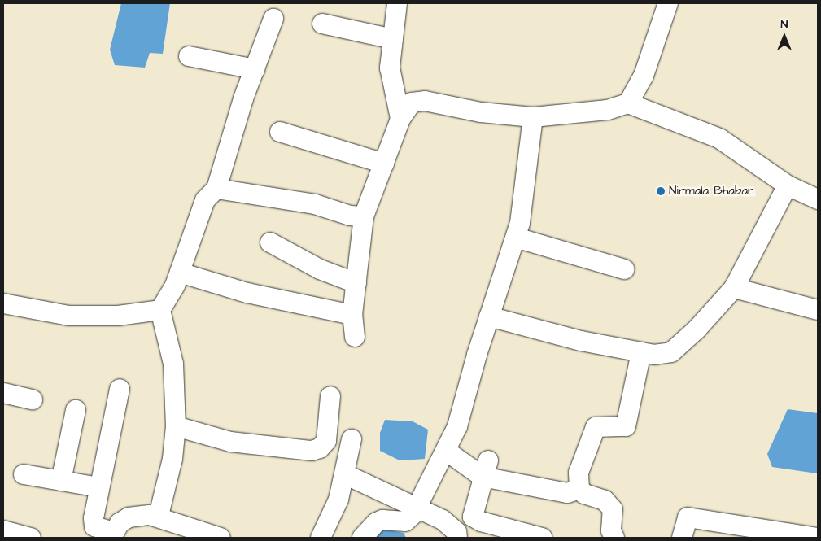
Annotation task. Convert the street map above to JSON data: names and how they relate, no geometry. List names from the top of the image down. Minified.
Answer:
{"places":["Nirmala Bhaban"],"north":"top"}
